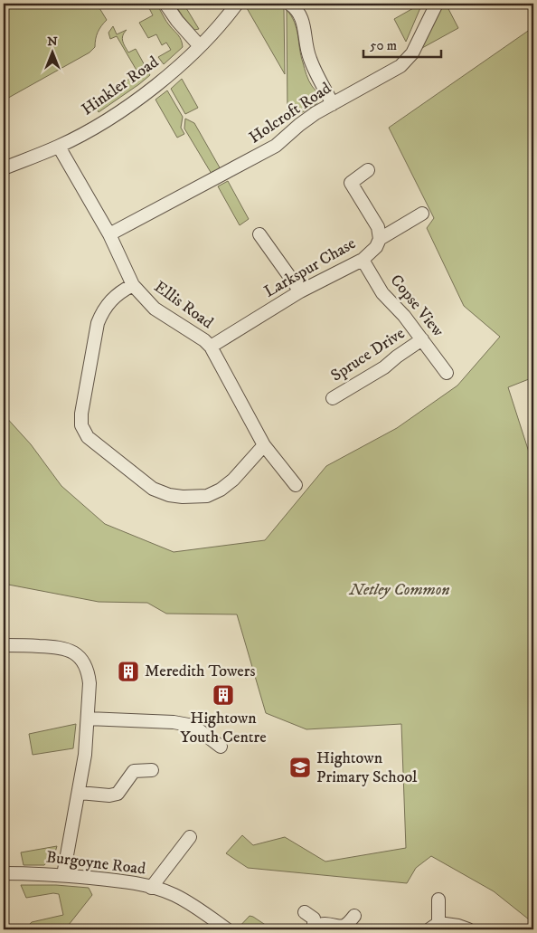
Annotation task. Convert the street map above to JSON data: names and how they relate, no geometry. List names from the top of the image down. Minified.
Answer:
{"streets":{"street":["Hinkler Road","Holcroft Road","Larkspur Chase","Ellis Road","Copse View","Spruce Drive","Burgoyne Road"]},"crossings":[["Hinkler Road","Ellis Road"],["Holcroft Road","Ellis Road"],["Larkspur Chase","Ellis Road"],["Larkspur Chase","Copse View"],["Copse View","Spruce Drive"]],"parks":["Netley Common"],"places":{"building":["Meredith Towers","Hightown Youth Centre"],"school or university":["Hightown Primary School"]},"scale_bar":"50 m","north":"top"}
